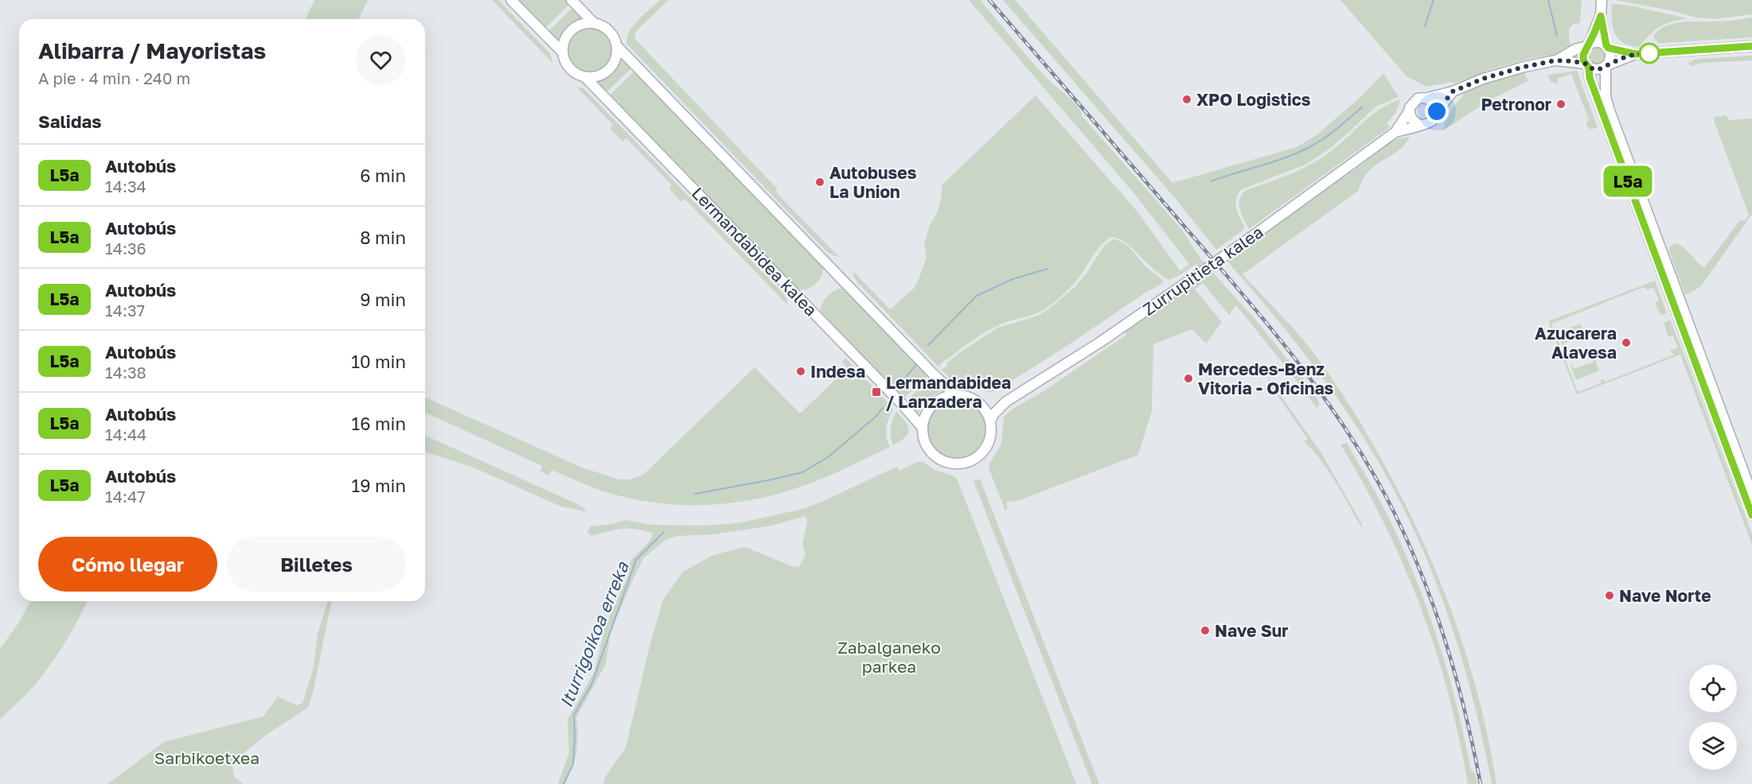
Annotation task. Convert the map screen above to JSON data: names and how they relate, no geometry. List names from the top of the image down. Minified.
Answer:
{"streets":{"street":["Lermandabidea kalea","Zurrupitieta kalea"]},"crossings":[["Lermandabidea kalea","Zurrupitieta kalea"]],"water":["Iturrigoikoa erreka"],"parks":["Zabalganeko parkea","Sarbikoetxea"],"places":{"other":["XPO Logistics","Petronor","Autobuses La Union","Azucarera Alavesa","Indesa","Mercedes-Benz Vitoria - Oficinas","Nave Norte","Nave Sur"],"transit":["Lermandabidea / Lanzadera"]},"lines":["bus line L5a"],"page":{"on_map":"L5a","heading":[["Alibarra / Mayoristas","A pie · 4 min · 240 m"],"Salidas"],"list":[{"mark":"L5a","name":"Autobús","note":"14:34","value":"6 min"},{"mark":"L5a","name":"Autobús","note":"14:36","value":"8 min"},{"mark":"L5a","name":"Autobús","note":"14:37","value":"9 min"},{"mark":"L5a","name":"Autobús","note":"14:38","value":"10 min"},{"mark":"L5a","name":"Autobús","note":"14:44","value":"16 min"},{"mark":"L5a","name":"Autobús","note":"14:47","value":"19 min"}],"buttons":["Cómo llegar","Billetes"]}}
